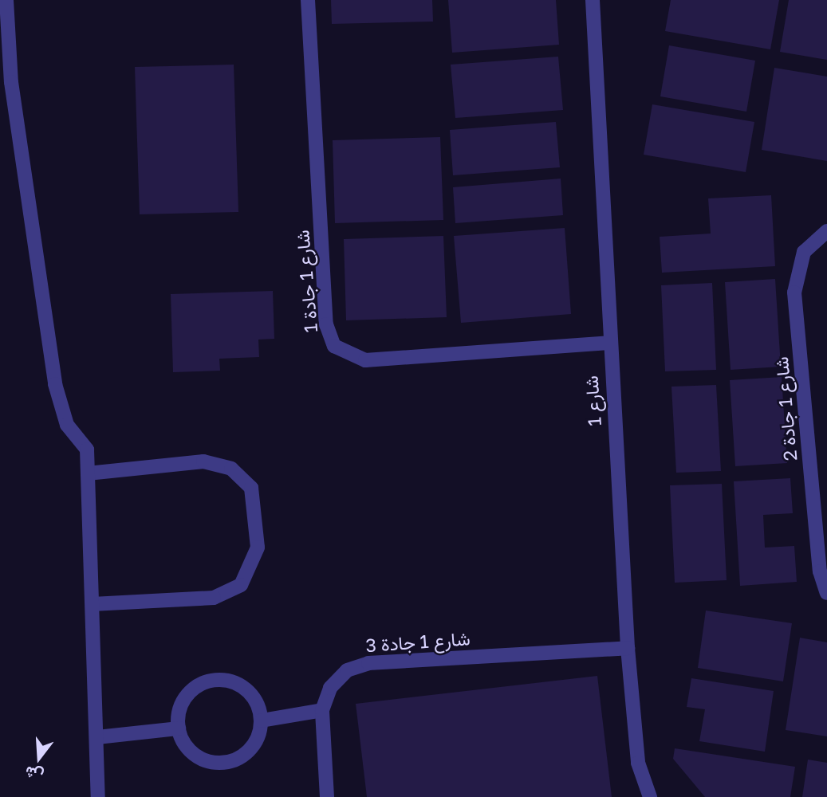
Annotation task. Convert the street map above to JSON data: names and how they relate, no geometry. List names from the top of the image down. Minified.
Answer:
{"streets":{"street":["شارع 1 جادة 1","شارع 1","شارع 1 جادة 2","شارع 1 جادة 3"]},"crossings":[["شارع 1 جادة 1","شارع 1"],["شارع 1","شارع 1 جادة 3"]],"north":"bottom"}
